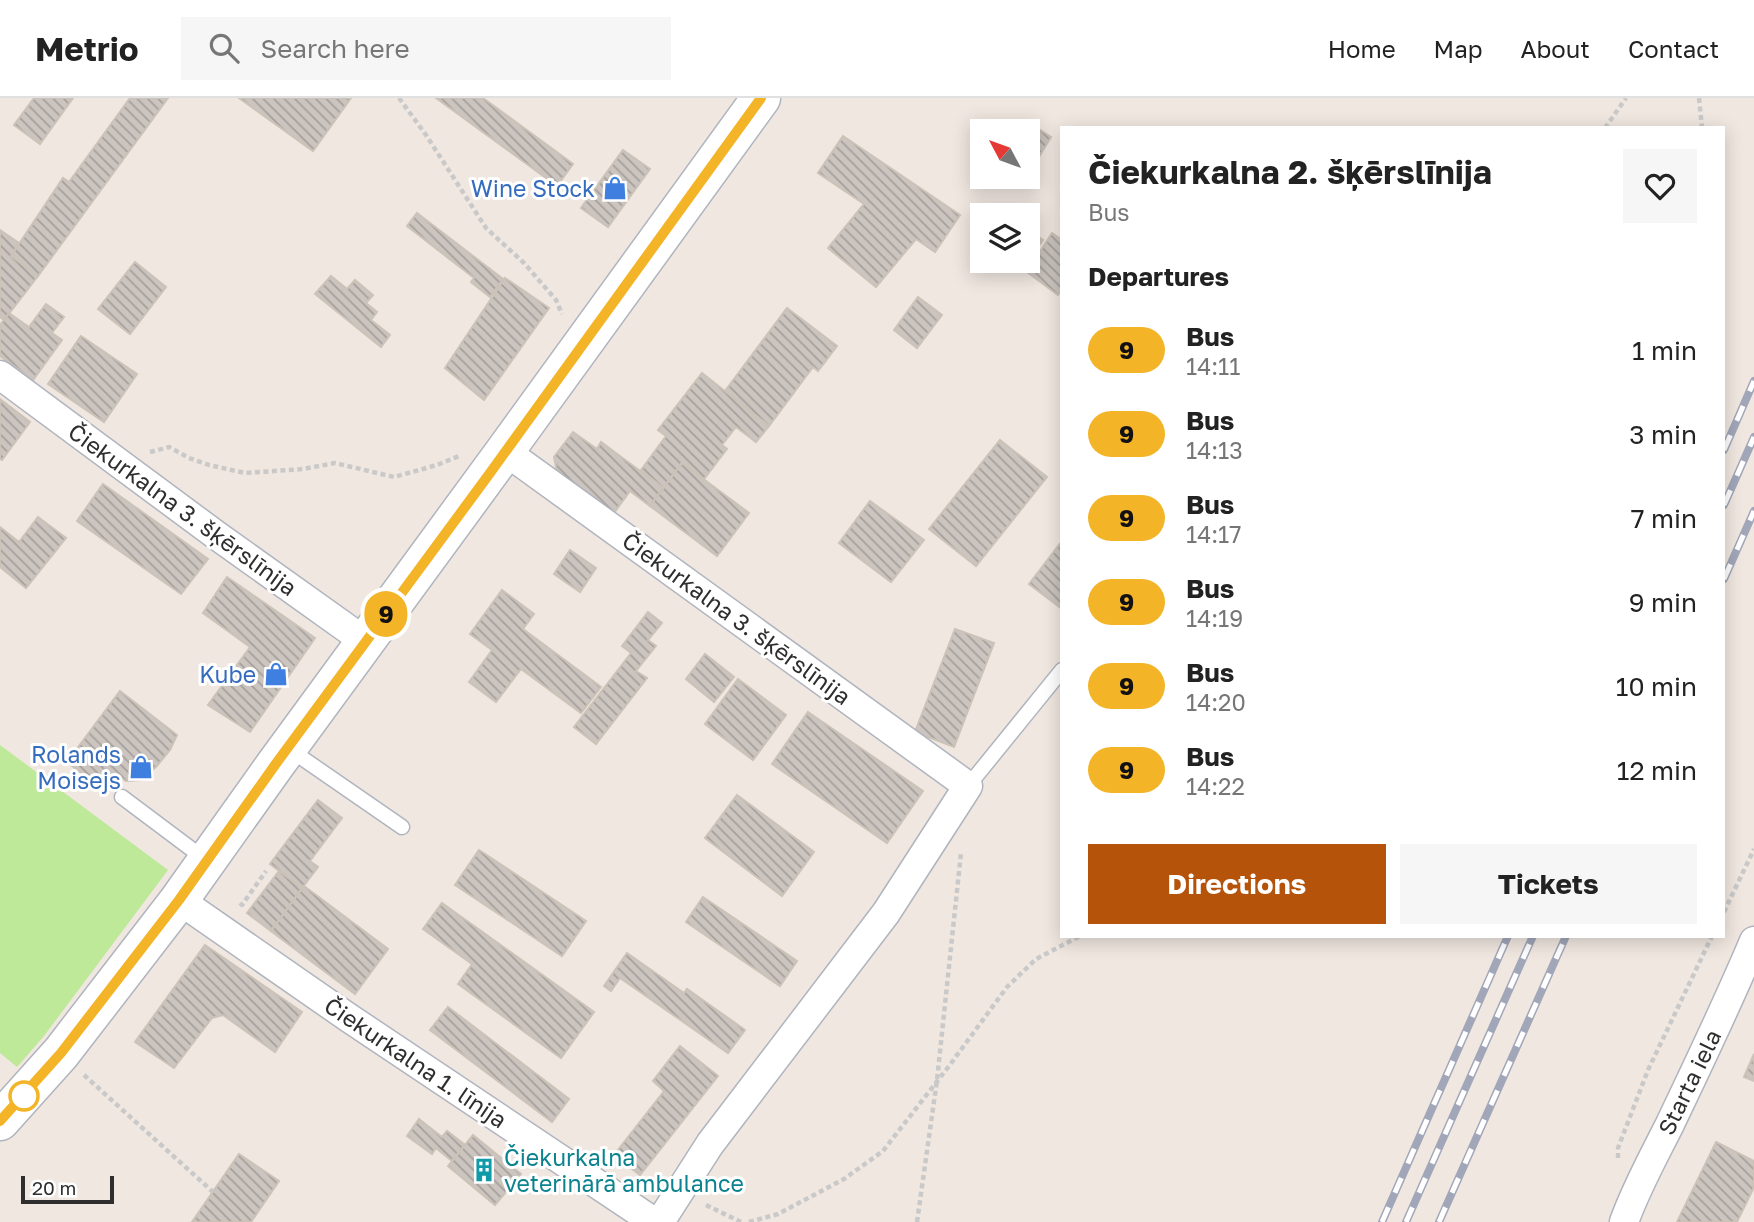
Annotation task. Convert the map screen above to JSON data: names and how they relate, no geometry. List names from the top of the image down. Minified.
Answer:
{"streets":{"street":["Čiekurkalna 3. šķērslīnija","Čiekurkalna 1. līnija","Starta iela"]},"places":{"shop":["Wine Stock","Kube","Rolands Moisejs"],"building":["Čiekurkalna veterinārā ambulance"]},"lines":["bus line 9"],"scale_bar":"20 m","north":"top left","page":{"header":"Metrio","search":"Search here","nav":["Home","Map","About","Contact"],"on_map":"9","heading":[["Čiekurkalna 2. šķērslīnija","Bus"],"Departures"],"list":[{"mark":"9","name":"Bus","note":"14:11","value":"1 min"},{"mark":"9","name":"Bus","note":"14:13","value":"3 min"},{"mark":"9","name":"Bus","note":"14:17","value":"7 min"},{"mark":"9","name":"Bus","note":"14:19","value":"9 min"},{"mark":"9","name":"Bus","note":"14:20","value":"10 min"},{"mark":"9","name":"Bus","note":"14:22","value":"12 min"}],"buttons":["Directions","Tickets"],"scale":"20 m"}}
